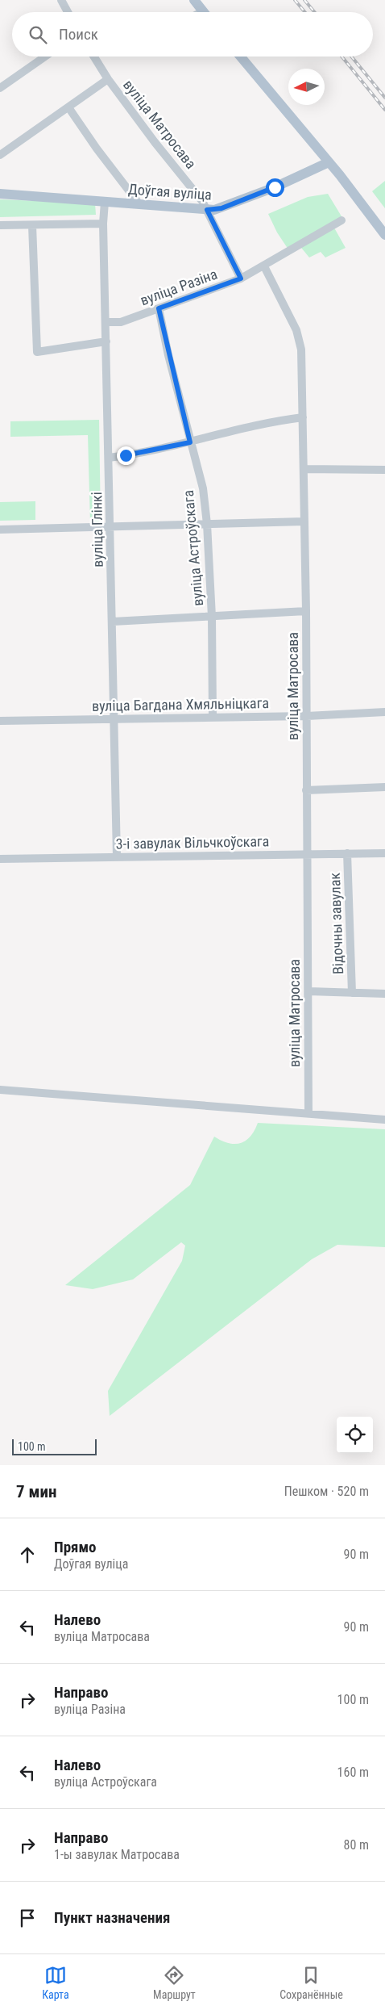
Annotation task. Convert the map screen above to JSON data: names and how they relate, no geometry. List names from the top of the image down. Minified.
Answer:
{"streets":{"main road":["Доўгая вуліца"],"street":["вуліца Матросава","вуліца Разіна","вуліца Глінкі","вуліца Астроўскага","вуліца Багдана Хмяльніцкага","3-і завулак Вільчкоўскага","Відочны завулак"]},"crossings":[["вуліца Матросава","Доўгая вуліца"],["вуліца Матросава","вуліца Разіна"],["вуліца Матросава","вуліца Багдана Хмяльніцкага"],["вуліца Матросава","3-і завулак Вільчкоўскага"],["Доўгая вуліца","вуліца Глінкі"],["вуліца Разіна","вуліца Глінкі"],["вуліца Разіна","вуліца Астроўскага"],["вуліца Глінкі","вуліца Багдана Хмяльніцкага"],["вуліца Глінкі","3-і завулак Вільчкоўскага"],["вуліца Астроўскага","вуліца Багдана Хмяльніцкага"],["3-і завулак Вільчкоўскага","Відочны завулак"]],"scale_bar":"100 m","north":"left","page":{"search":"Поиск","scale":"100 m","heading":["7 мин","Пешком · 520 m"],"list":[["Прямо","Доўгая вуліца","90 m"],["Налево","вуліца Матросава","90 m"],["Направо","вуліца Разіна","100 m"],["Налево","вуліца Астроўскага","160 m"],["Направо","1-ы завулак Матросава","80 m"],"Пункт назначения"],"nav":["Карта","Маршрут","Сохранённые"]}}
